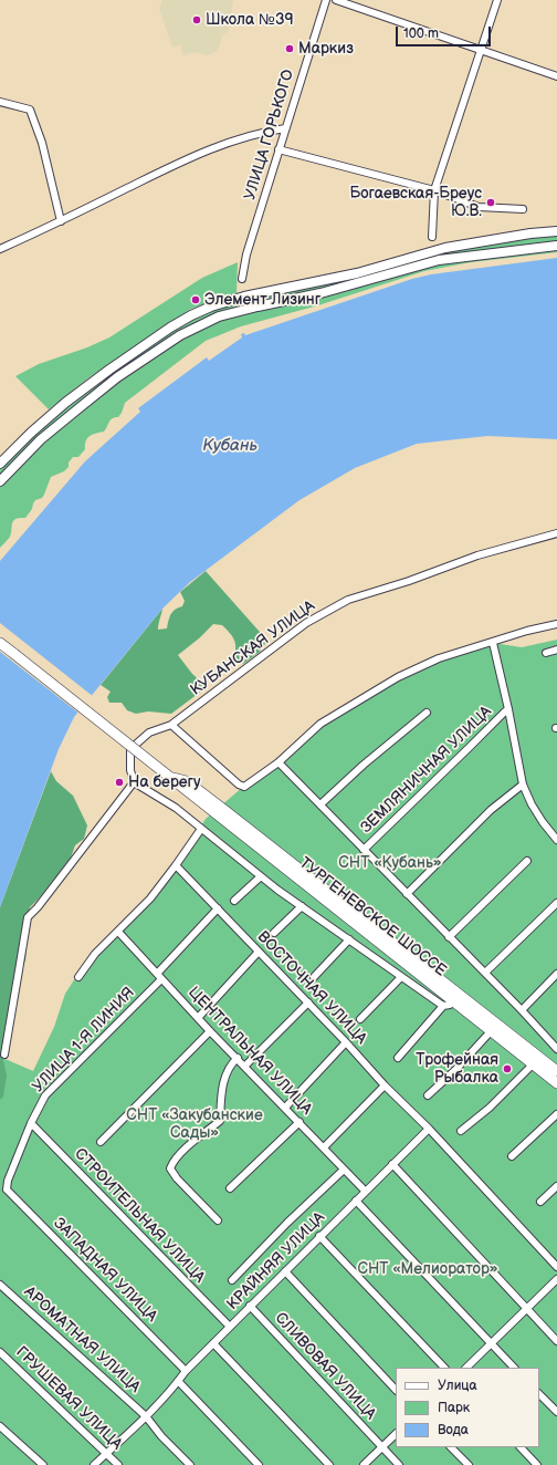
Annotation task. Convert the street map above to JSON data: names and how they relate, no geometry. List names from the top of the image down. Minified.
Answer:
{"streets":{"highway":["ТУРГЕНЕВСКОЕ ШОССЕ"],"street":["УЛИЦА ГОРЬКОГО","КУБАНСКАЯ УЛИЦА","ЗЕМЛЯНИЧНАЯ УЛИЦА","ВОСТОЧНАЯ УЛИЦА","УЛИЦА 1-Я ЛИНИЯ","ЦЕНТРАЛЬНАЯ УЛИЦА","СТРОИТЕЛЬНАЯ УЛИЦА","КРАЙНЯЯ УЛИЦА","ЗАПАДНАЯ УЛИЦА","АРОМАТНАЯ УЛИЦА","СЛИВОВАЯ УЛИЦА","ГРУШЕВАЯ УЛИЦА"]},"crossings":[["ВОСТОЧНАЯ УЛИЦА","УЛИЦА 1-Я ЛИНИЯ"],["ВОСТОЧНАЯ УЛИЦА","КРАЙНЯЯ УЛИЦА"],["УЛИЦА 1-Я ЛИНИЯ","ЦЕНТРАЛЬНАЯ УЛИЦА"],["УЛИЦА 1-Я ЛИНИЯ","СТРОИТЕЛЬНАЯ УЛИЦА"],["УЛИЦА 1-Я ЛИНИЯ","ЗАПАДНАЯ УЛИЦА"],["ЦЕНТРАЛЬНАЯ УЛИЦА","КРАЙНЯЯ УЛИЦА"],["СТРОИТЕЛЬНАЯ УЛИЦА","КРАЙНЯЯ УЛИЦА"],["КРАЙНЯЯ УЛИЦА","ЗАПАДНАЯ УЛИЦА"],["КРАЙНЯЯ УЛИЦА","АРОМАТНАЯ УЛИЦА"],["КРАЙНЯЯ УЛИЦА","СЛИВОВАЯ УЛИЦА"],["КРАЙНЯЯ УЛИЦА","ГРУШЕВАЯ УЛИЦА"]],"water":["Кубань"],"parks":["СНТ «Кубань»","СНТ «Закубанские Сады»","СНТ «Мелиоратор»"],"places":["Школа №39","Маркиз","Богаевская-Бреус Ю.В.","Элемент Лизинг","На берегу","Трофейная Рыбалка"],"legend":["Улица","Парк","Вода"],"scale_bar":"100 m"}
